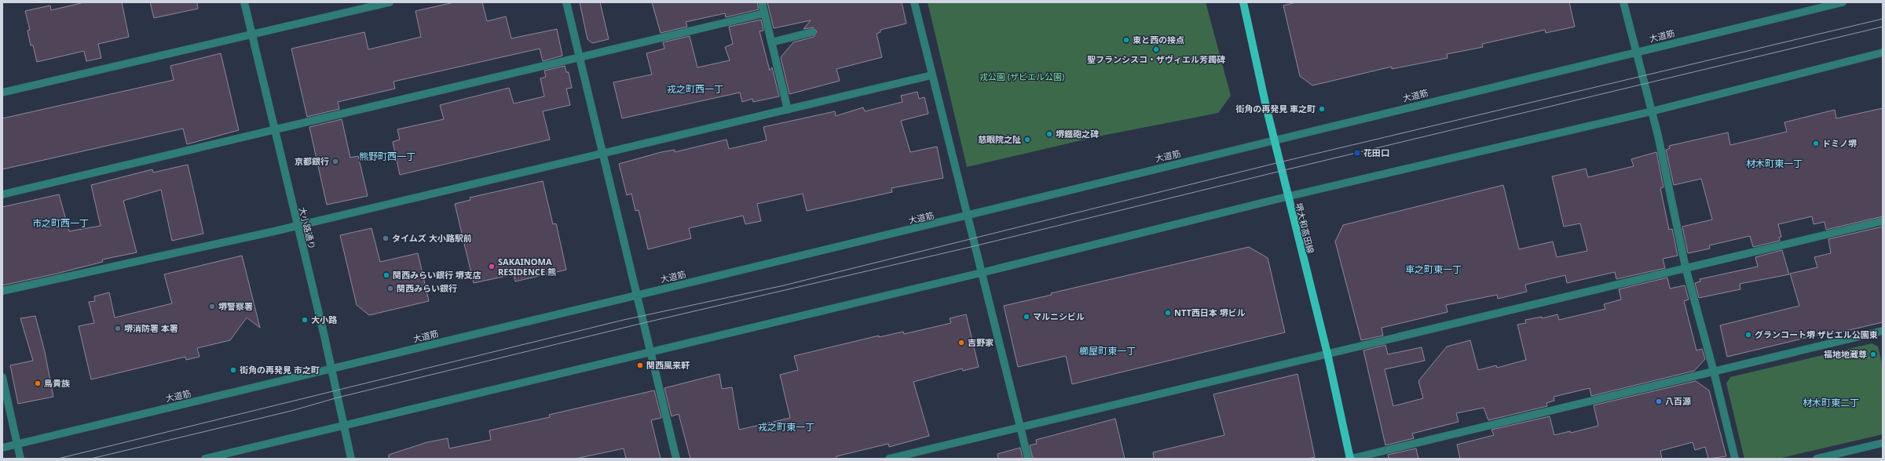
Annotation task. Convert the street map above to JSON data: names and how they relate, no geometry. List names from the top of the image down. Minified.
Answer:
{"streets":{"main road":["堺大和高田線"],"street":["大道筋","大小路通り"]},"crossings":[["大道筋","大小路通り"],["大道筋","堺大和高田線"]],"districts":["戎之町西一丁","熊野町西一丁","材木町東一丁","市之町西一丁","車之町東一丁","櫛屋町東一丁","材木町東二丁","戎之町東一丁"],"parks":["戎公園 (ザビエル公園)"],"places":{"other":["東と西の接点","聖フランシスコ・ザヴィエル芳躅碑","街角の再発見 車之町","堺鐡砲之碑","慈眼院之阯","ドミノ堺","京都銀行","タイムズ 大小路駅前","SAKAINOMA RESIDENCE 熊","関西みらい銀行 堺支店","関西みらい銀行","堺警察署","NTT西日本 堺ビル","マルニシビル","大小路","堺消防署 本署","グランコート堺 ザビエル公園東","吉野家","福地地蔵尊","関西風来軒","街角の再発見 市之町","鳥貴族","八百源"],"transit":["花田口"]}}
